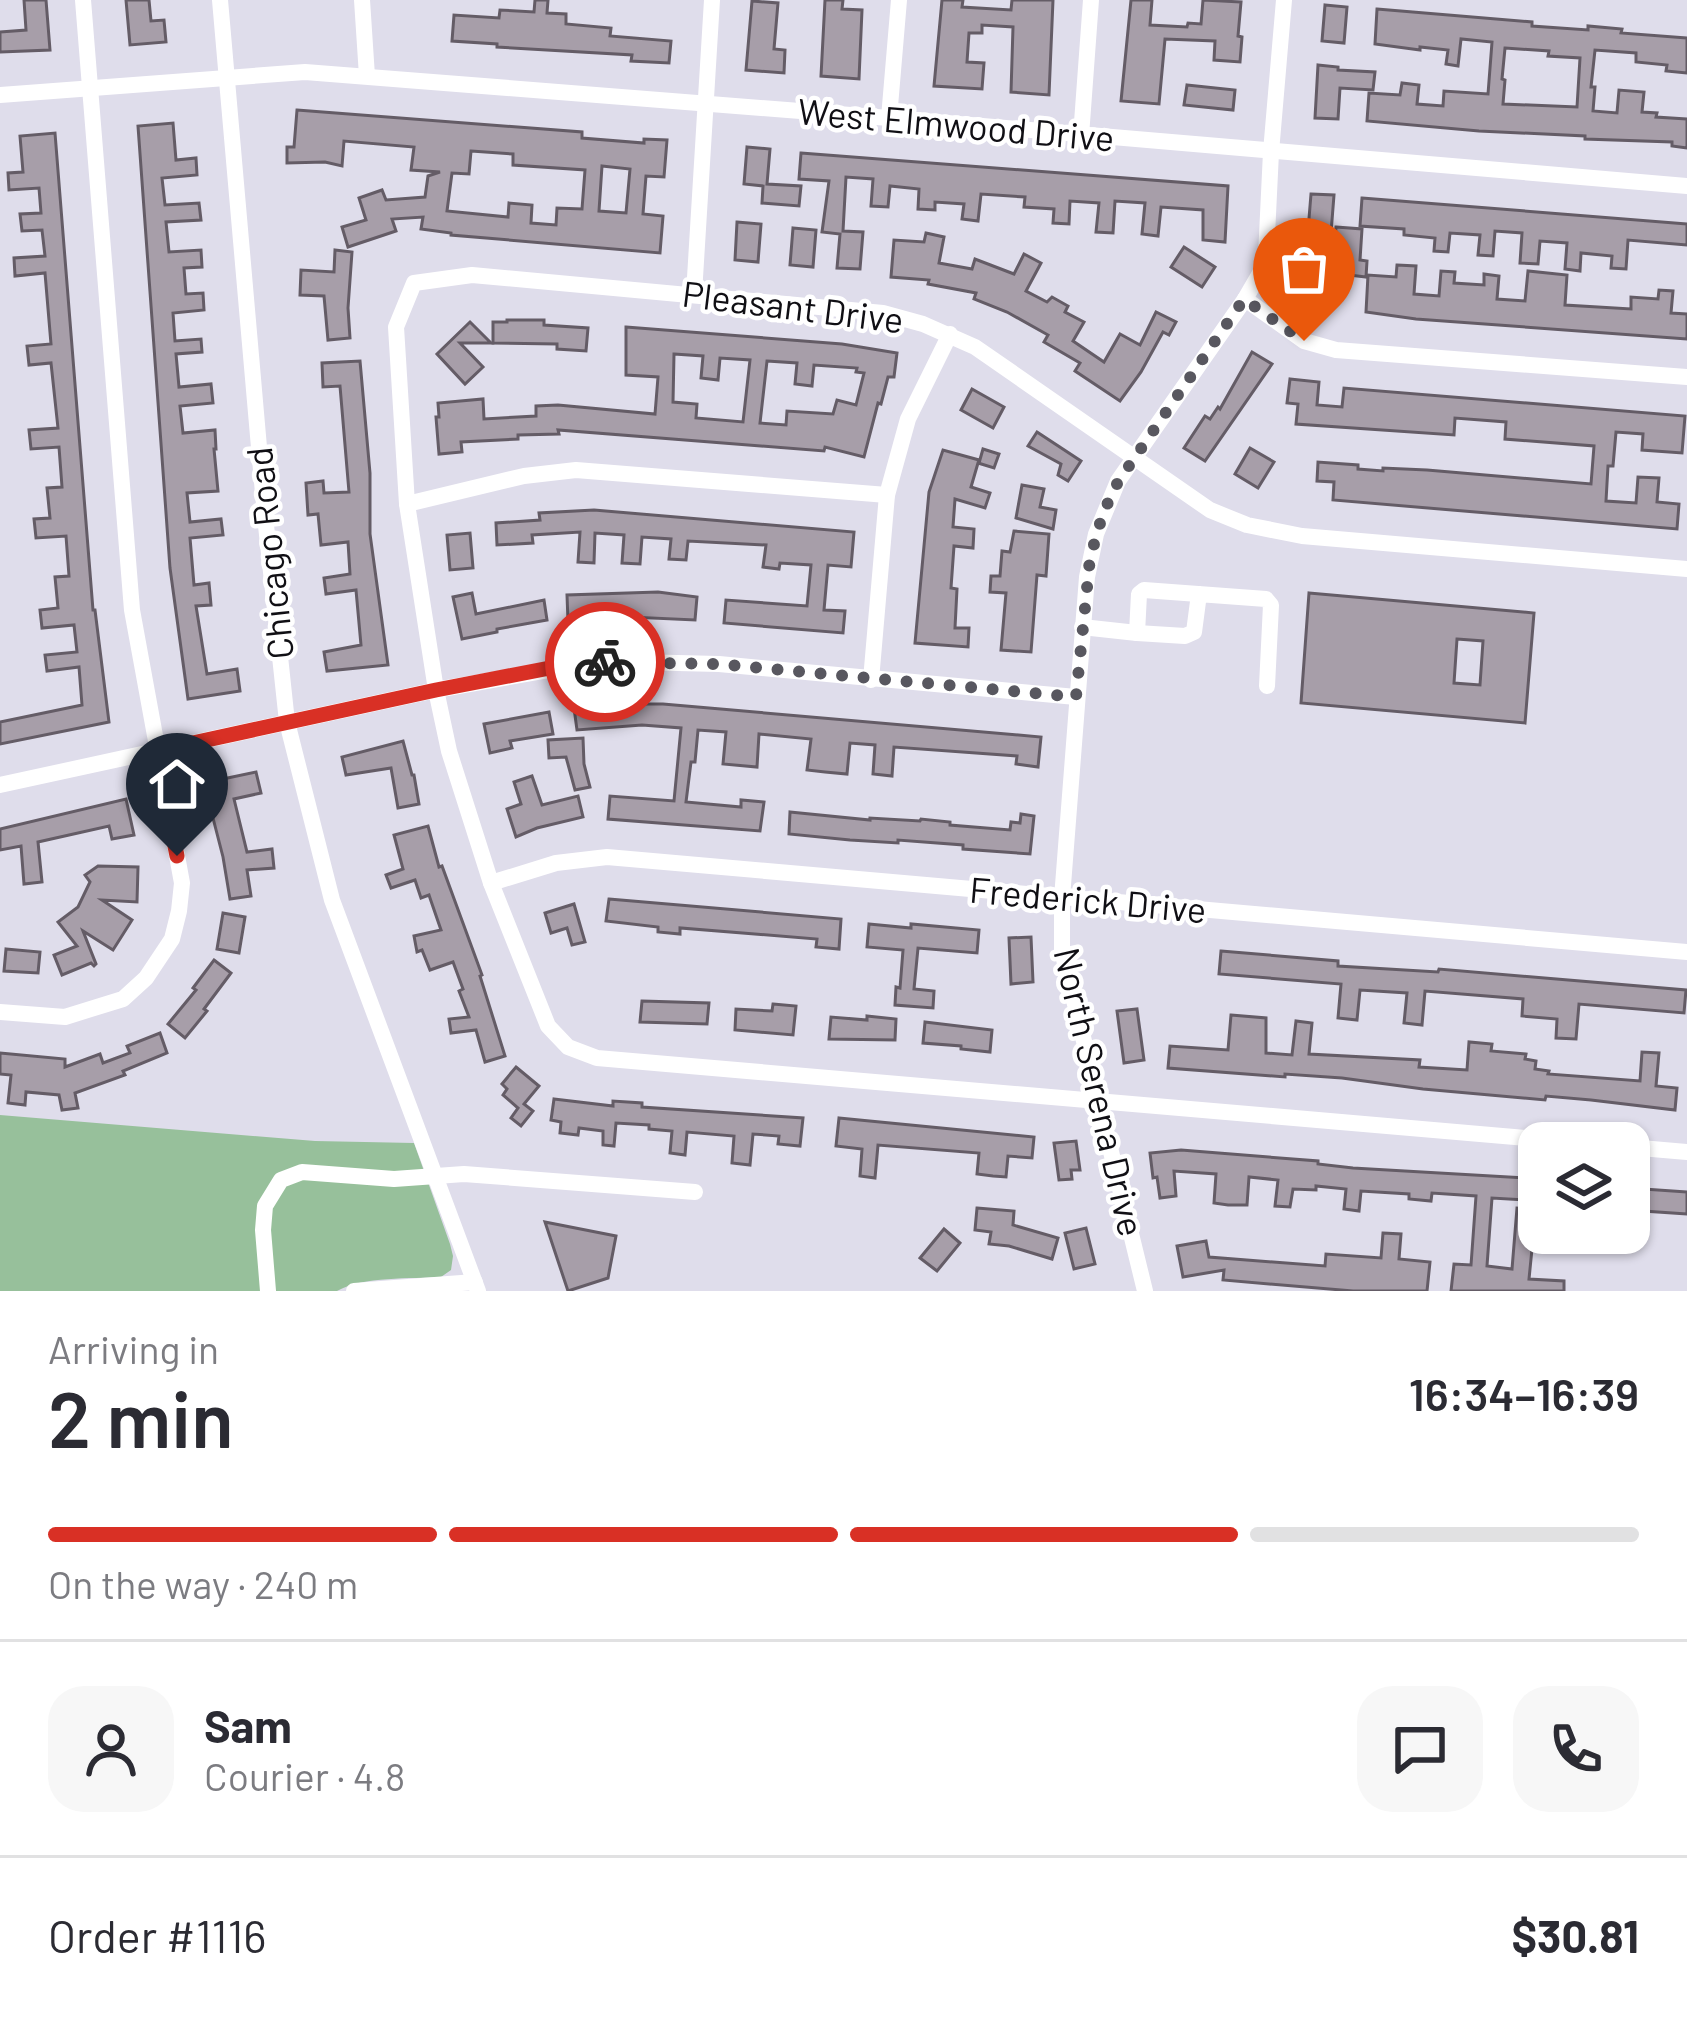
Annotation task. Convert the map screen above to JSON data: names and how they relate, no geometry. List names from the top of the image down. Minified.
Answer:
{"streets":{"street":["West Elmwood Drive","Pleasant Drive","Chicago Road","Frederick Drive","North Serena Drive"]},"crossings":[["West Elmwood Drive","Chicago Road"],["West Elmwood Drive","North Serena Drive"],["Pleasant Drive","North Serena Drive"],["Frederick Drive","North Serena Drive"]],"page":{"heading":["2 min","Arriving in","16:34–16:39"],"panel":["Sam","Courier · 4.8","Order #1116","$30.81"],"bar":"On the way · 240 m"}}
